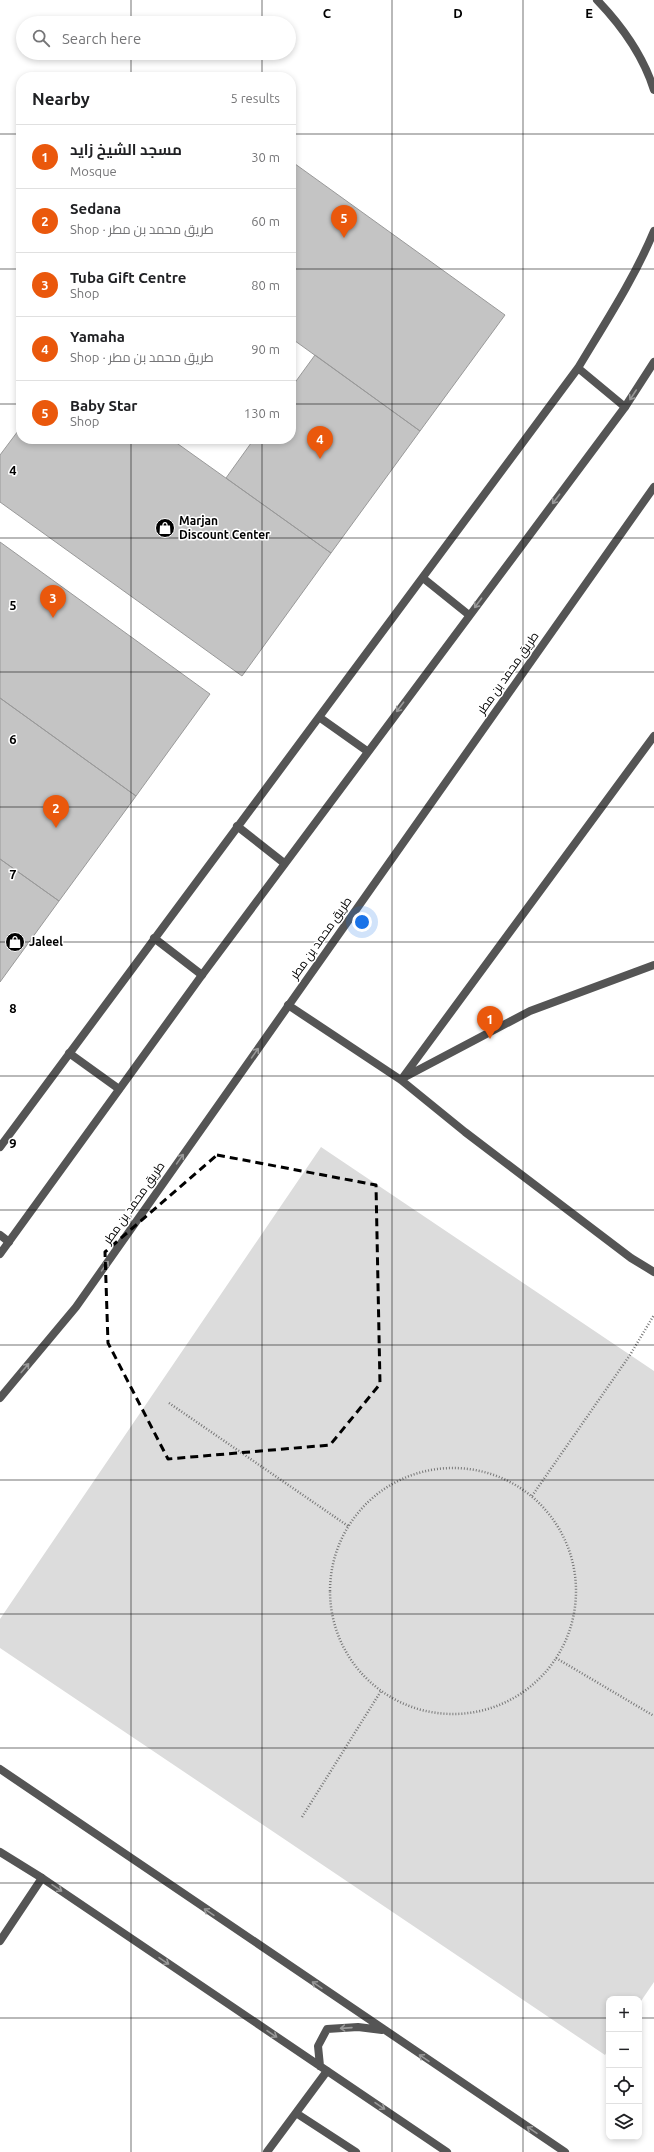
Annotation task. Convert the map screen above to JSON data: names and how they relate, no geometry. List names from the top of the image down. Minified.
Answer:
{"streets":{"street":["طريق محمد بن مطر"]},"one_way":["طريق محمد بن مطر"],"places":{"shop":["Marjan Discount Center","Jaleel"]},"page":{"search":"Search here","heading":["Nearby","5 results"],"list":[{"mark":"1","name":"مسجد الشيخ زايد","note":"Mosque","value":"30 m"},{"mark":"2","name":"Sedana","note":"Shop · طريق محمد بن مطر","value":"60 m"},{"mark":"3","name":"Tuba Gift Centre","note":"Shop","value":"80 m"},{"mark":"4","name":"Yamaha","note":"Shop · طريق محمد بن مطر","value":"90 m"},{"mark":"5","name":"Baby Star","note":"Shop","value":"130 m"}],"pins":["5","4","3","2","1"],"map_buttons":["+","−"]},"grid":{"columns":["C","D","E"],"rows":["4","5","6","7","8","9"]}}
